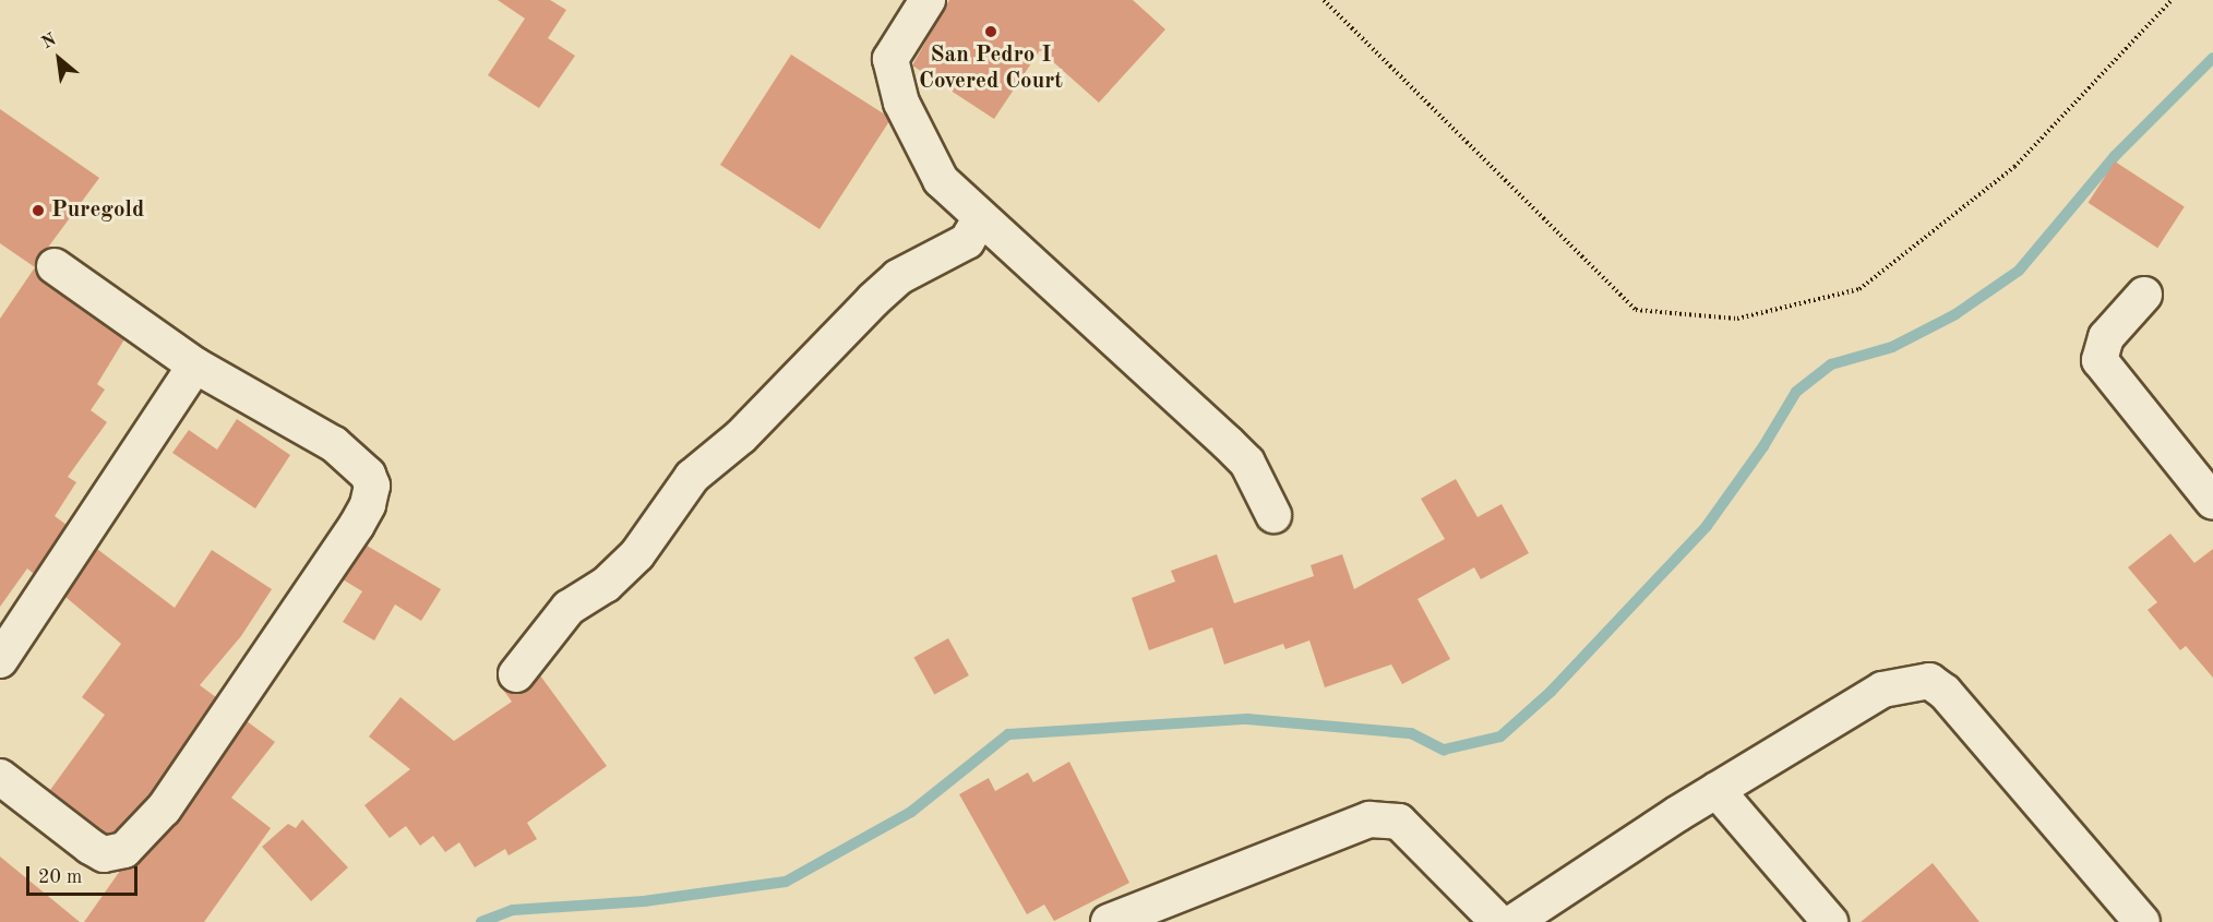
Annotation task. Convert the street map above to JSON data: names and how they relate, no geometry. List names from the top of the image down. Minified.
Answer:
{"places":["San Pedro I Covered Court","Puregold"],"scale_bar":"20 m","north":"top left"}
